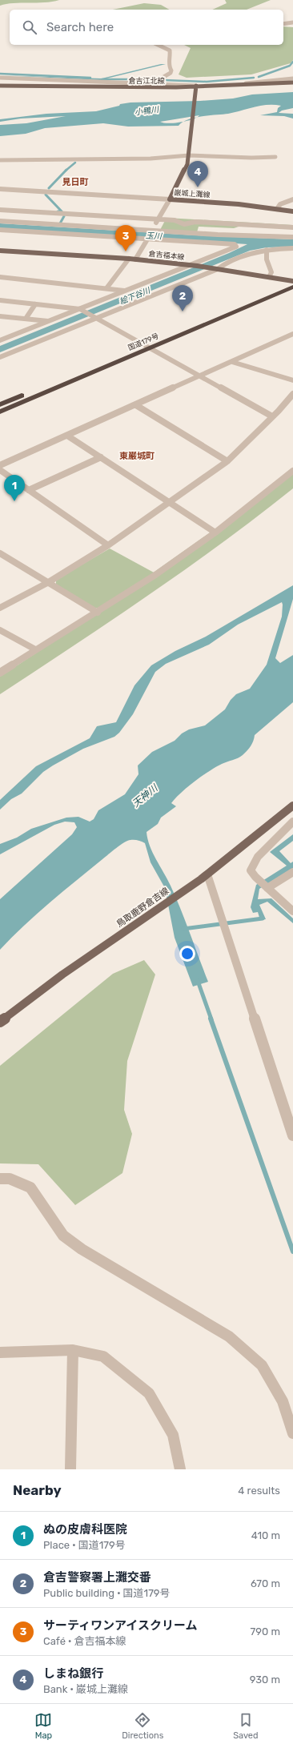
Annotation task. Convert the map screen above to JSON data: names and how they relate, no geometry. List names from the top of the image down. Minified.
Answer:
{"streets":{"highway":["国道179号"],"main road":["倉吉江北線","巌城上灘線","倉吉福本線","鳥取鹿野倉吉線"]},"crossings":[["倉吉江北線","巌城上灘線"],["倉吉福本線","国道179号"]],"districts":["見日町","東巌城町"],"water":["小鴨川","玉川","絵下谷川","天神川"],"page":{"search":"Search here","pins":["4","3","2","1"],"heading":["Nearby","4 results"],"list":[{"mark":"1","name":"ぬの皮膚科医院","note":"Place · 国道179号","value":"410 m"},{"mark":"2","name":"倉吉警察署上灘交番","note":"Public building · 国道179号","value":"670 m"},{"mark":"3","name":"サーティワンアイスクリーム","note":"Café · 倉吉福本線","value":"790 m"},{"mark":"4","name":"しまね銀行","note":"Bank · 巌城上灘線","value":"930 m"}],"nav":["Map","Directions","Saved"]}}
